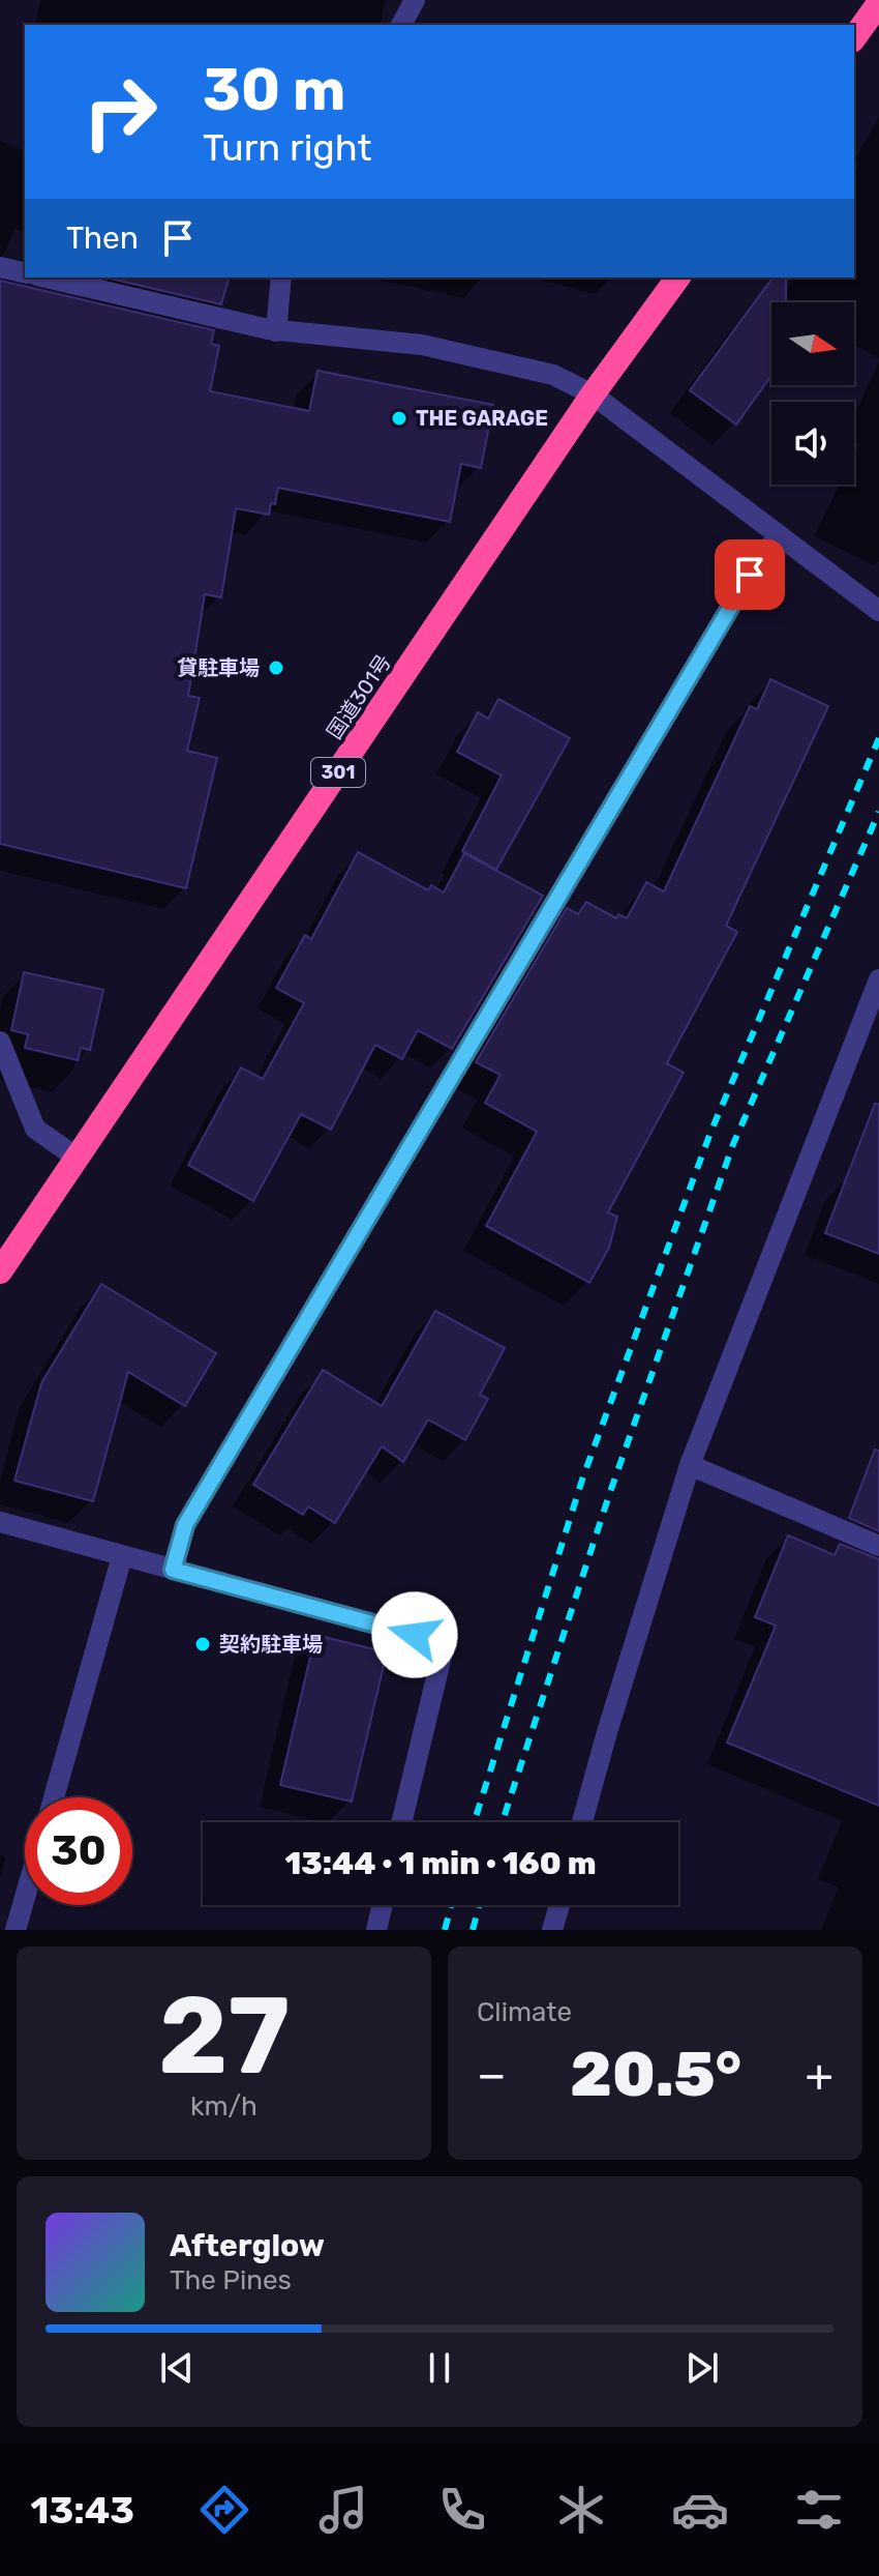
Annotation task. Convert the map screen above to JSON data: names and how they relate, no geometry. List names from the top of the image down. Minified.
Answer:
{"streets":{"highway":["国道301号","301"]},"places":["THE GARAGE","貸駐車場","契約駐車場"],"north":"right","page":{"turn":["30 m","Turn right"],"then":"Then","limit":"30","trip":"13:44 · 1 min · 160 m","tile":[["27","km/h"],"Climate"],"heat":["−","20.5°","+"],"song":["Afterglow","The Pines"],"tabs":"13:43"}}
